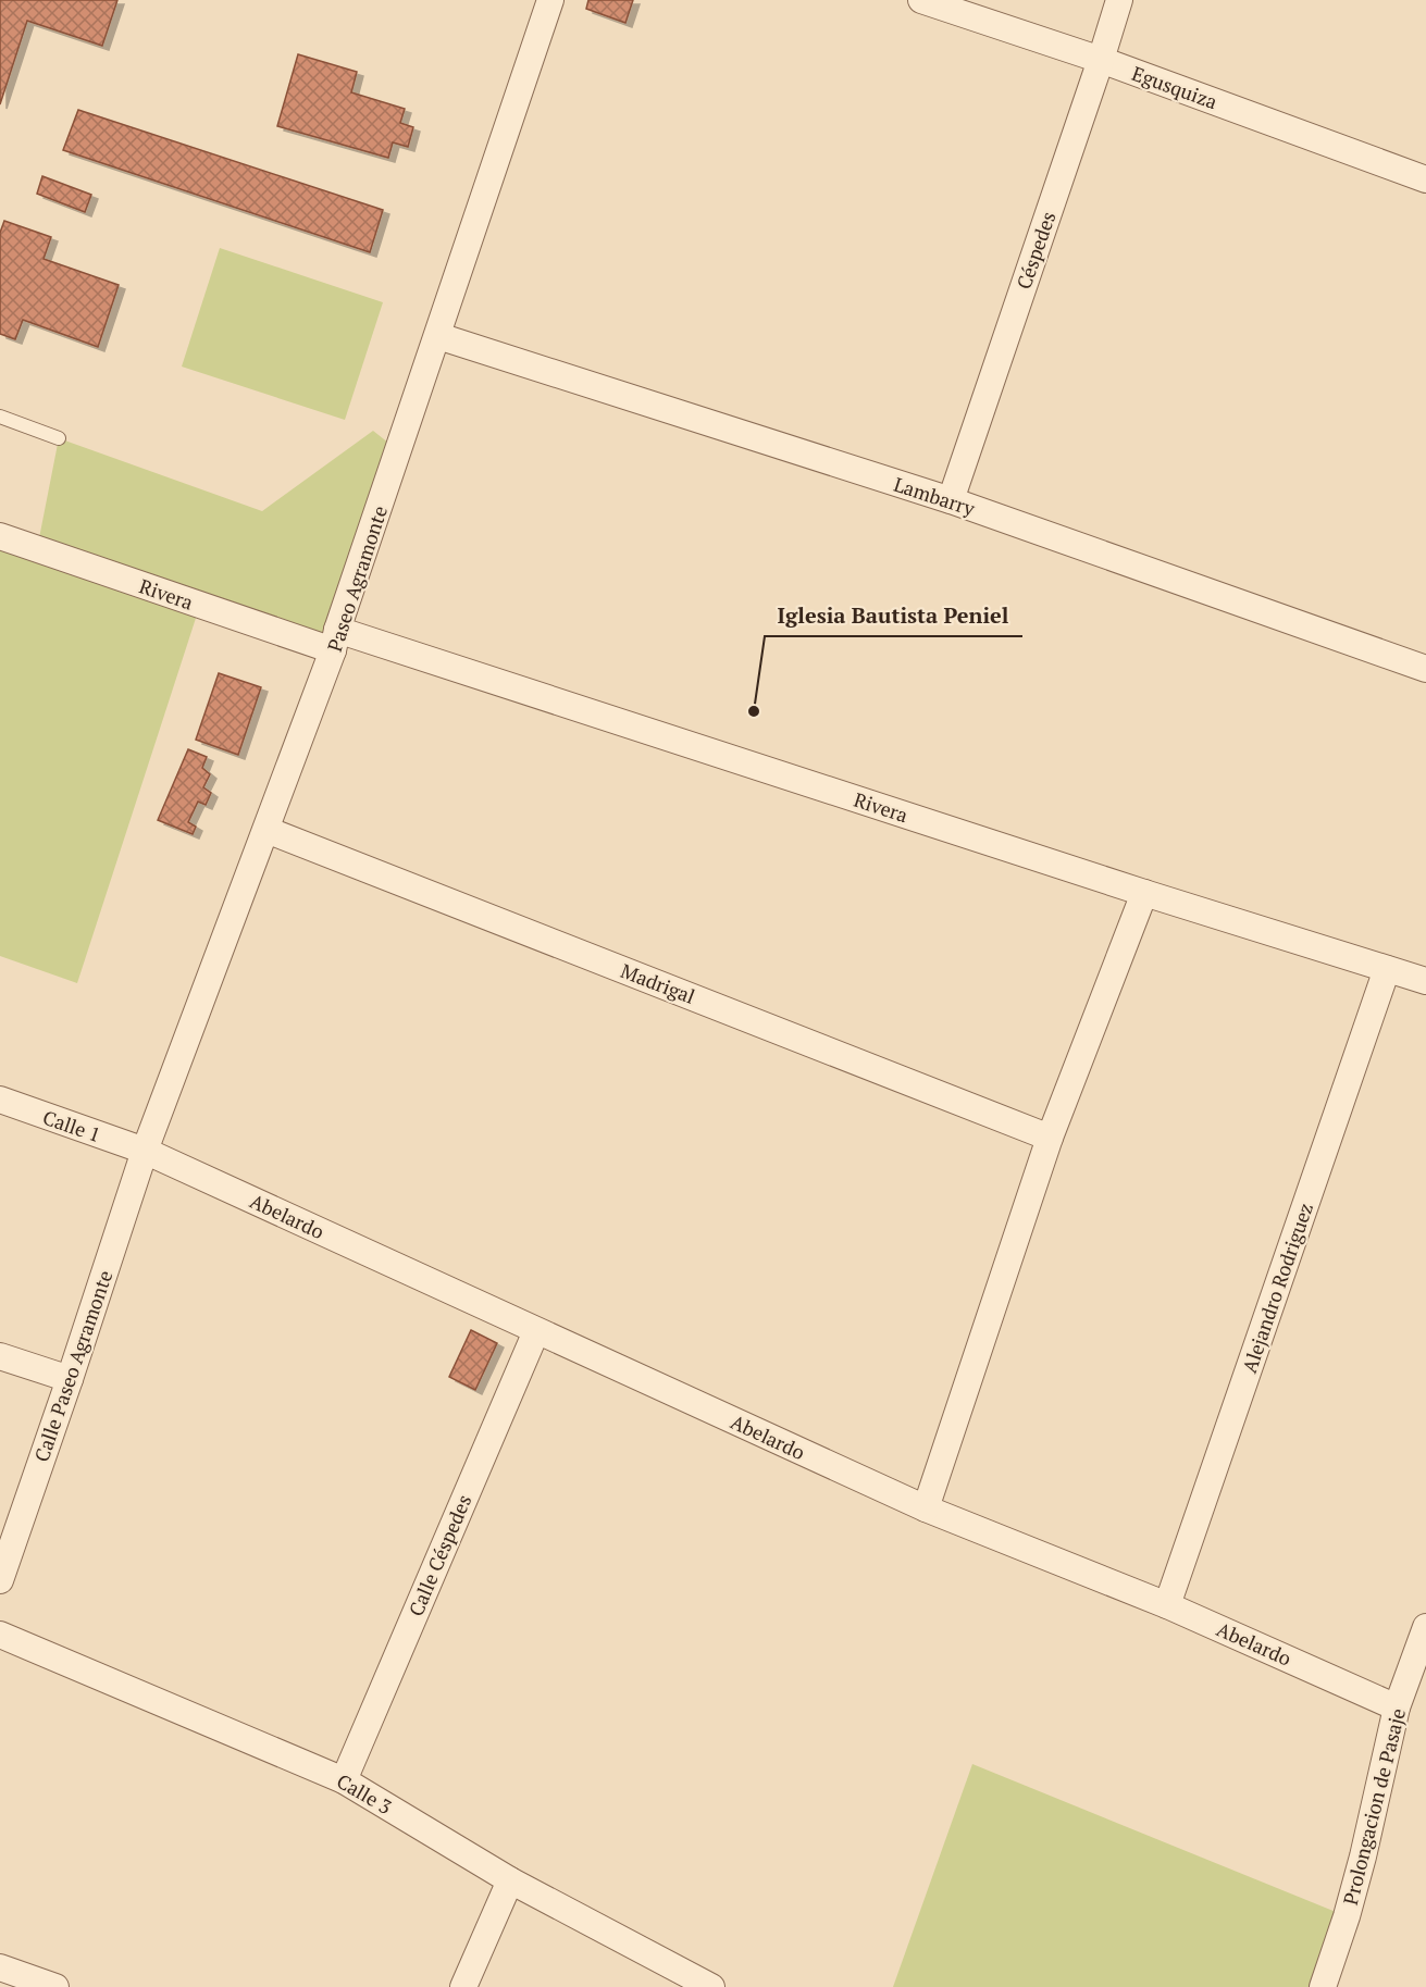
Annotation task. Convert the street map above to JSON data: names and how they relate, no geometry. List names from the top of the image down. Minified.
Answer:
{"streets":{"street":["Egusquiza","Céspedes","Lambarry","Paseo Agramonte","Rivera","Madrigal","Calle 1","Abelardo","Alejandro Rodriguez","Calle Paseo Agramonte","Calle Céspedes","Calle 3","Prolongacion de Pasaje"]},"crossings":[["Egusquiza","Céspedes"],["Céspedes","Lambarry"],["Lambarry","Paseo Agramonte"],["Paseo Agramonte","Rivera"],["Paseo Agramonte","Madrigal"],["Paseo Agramonte","Calle 1"],["Paseo Agramonte","Abelardo"],["Paseo Agramonte","Calle Paseo Agramonte"],["Rivera","Alejandro Rodriguez"],["Calle 1","Abelardo"],["Calle 1","Calle Paseo Agramonte"],["Abelardo","Alejandro Rodriguez"],["Abelardo","Calle Paseo Agramonte"],["Abelardo","Calle Céspedes"],["Abelardo","Prolongacion de Pasaje"],["Calle Céspedes","Calle 3"]],"places":["Iglesia Bautista Peniel"]}
